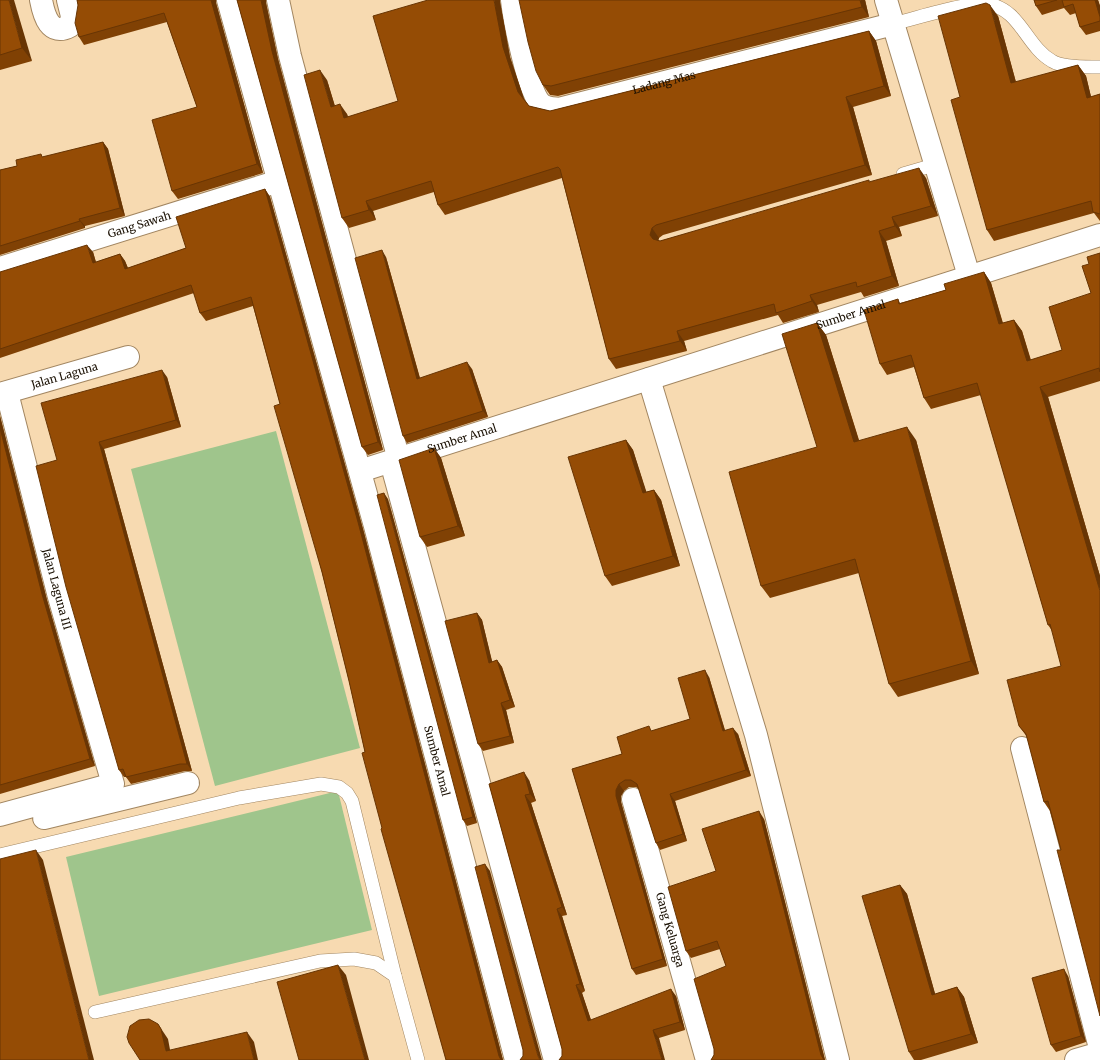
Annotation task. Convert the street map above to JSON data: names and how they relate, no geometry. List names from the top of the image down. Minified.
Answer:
{"streets":{"street":["Ladang Mas","Gang Sawah","Sumber Amal","Jalan Laguna","Jalan Laguna III","Gang Keluarga"]},"crossings":[["Jalan Laguna","Jalan Laguna III"]]}
